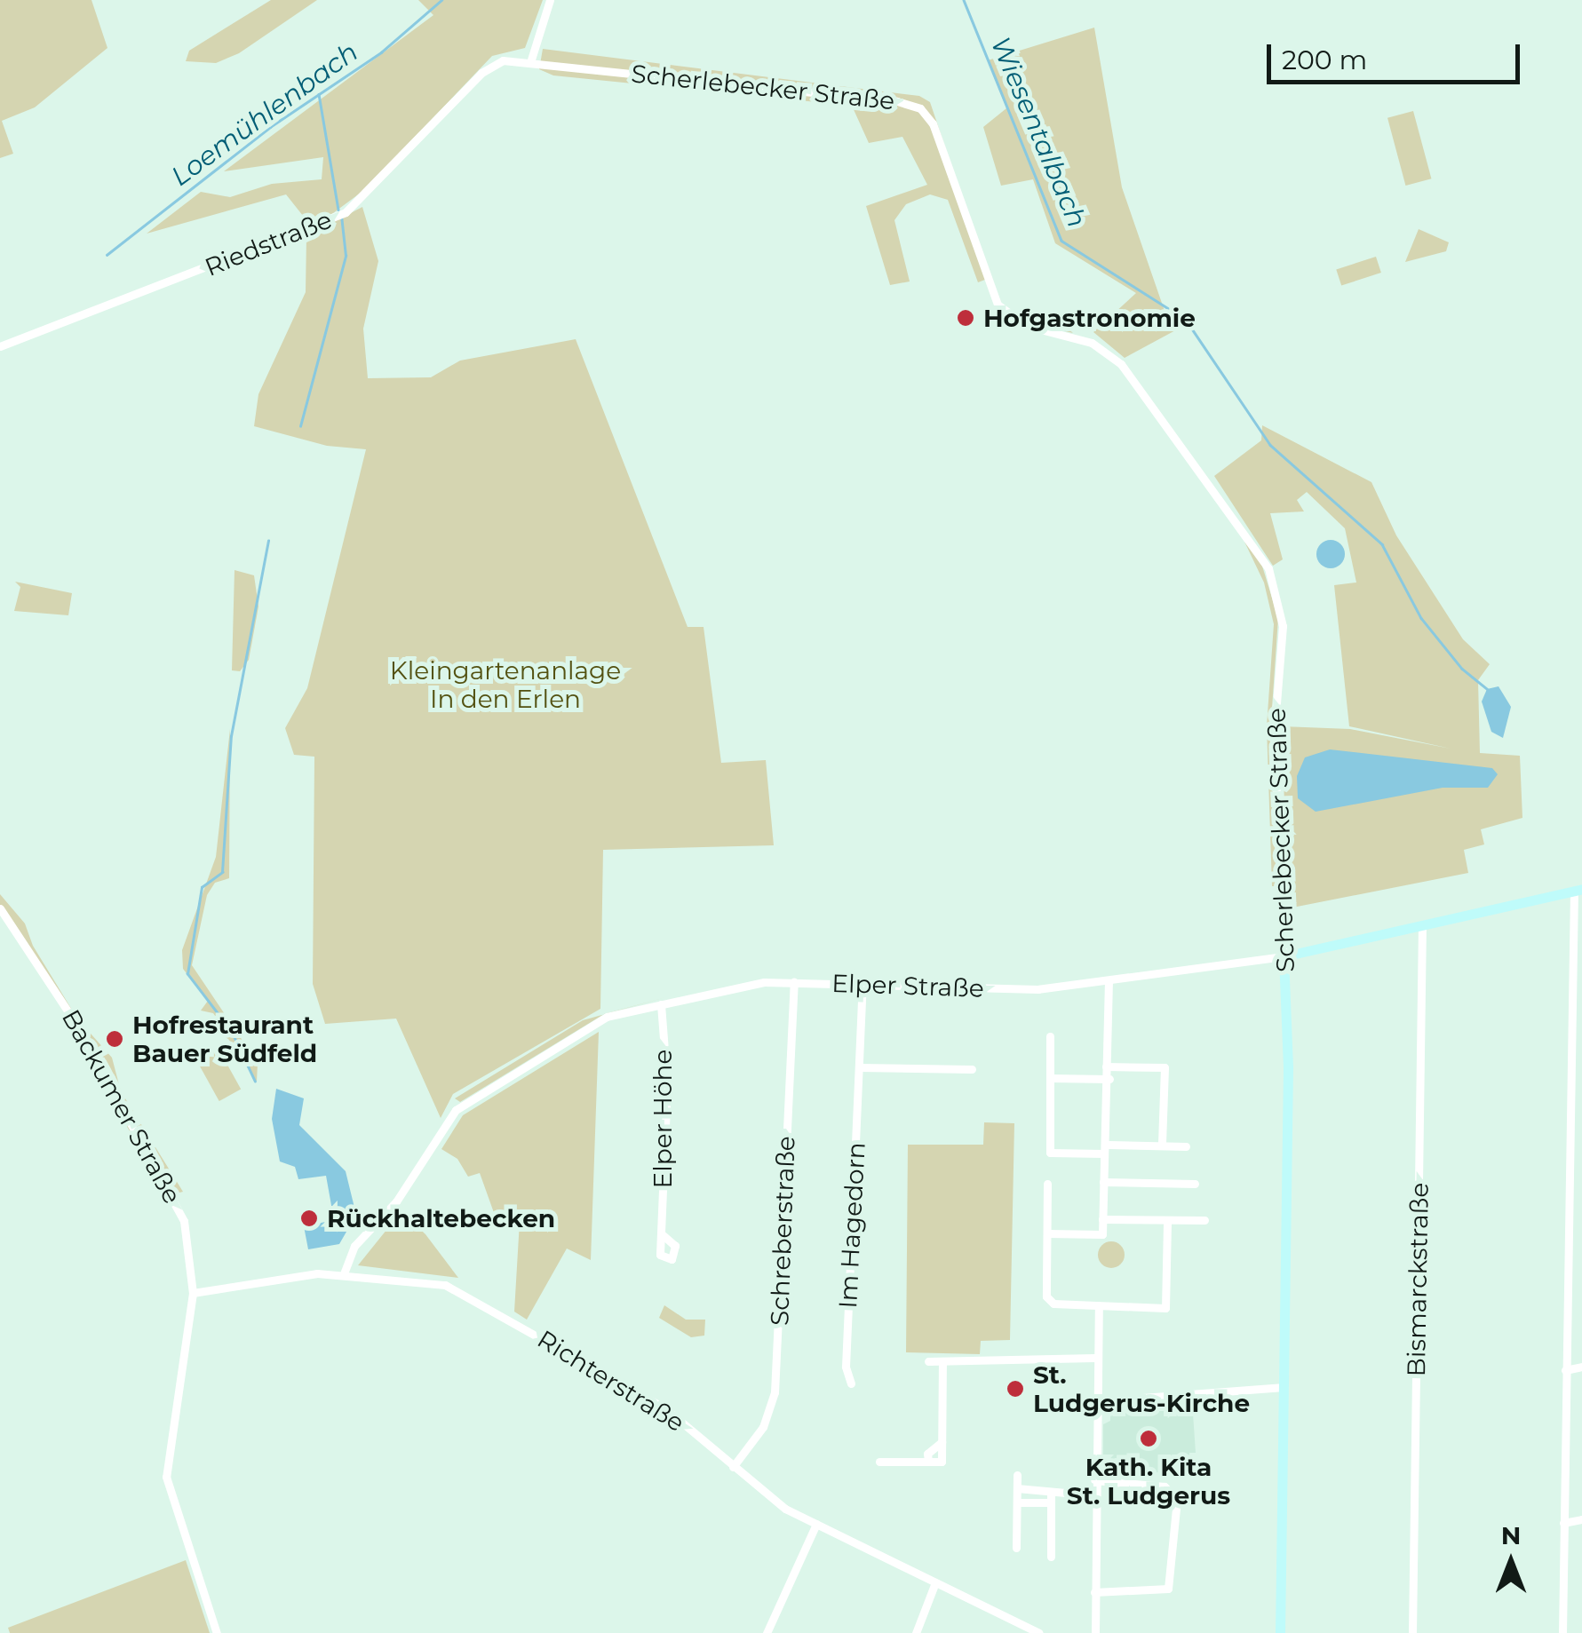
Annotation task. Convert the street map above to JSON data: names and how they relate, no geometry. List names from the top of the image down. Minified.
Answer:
{"streets":{"street":["Scherlebecker Straße","Riedstraße","Elper Straße","Backumer Straße","Elper Höhe","Im Hagedorn","Schreberstraße","Bismarckstraße","Richterstraße"]},"crossings":[["Scherlebecker Straße","Riedstraße"],["Scherlebecker Straße","Elper Straße"],["Elper Straße","Elper Höhe"],["Elper Straße","Im Hagedorn"],["Elper Straße","Schreberstraße"],["Elper Straße","Bismarckstraße"],["Elper Straße","Richterstraße"],["Backumer Straße","Richterstraße"],["Schreberstraße","Richterstraße"]],"water":["Loemühlenbach","Wiesentalbach"],"parks":["Kleingartenanlage In den Erlen"],"places":["Hofgastronomie","Hofrestaurant Bauer Südfeld","Rückhaltebecken","St. Ludgerus-Kirche","Kath. Kita St. Ludgerus"],"scale_bar":"200 m","north":"top"}
